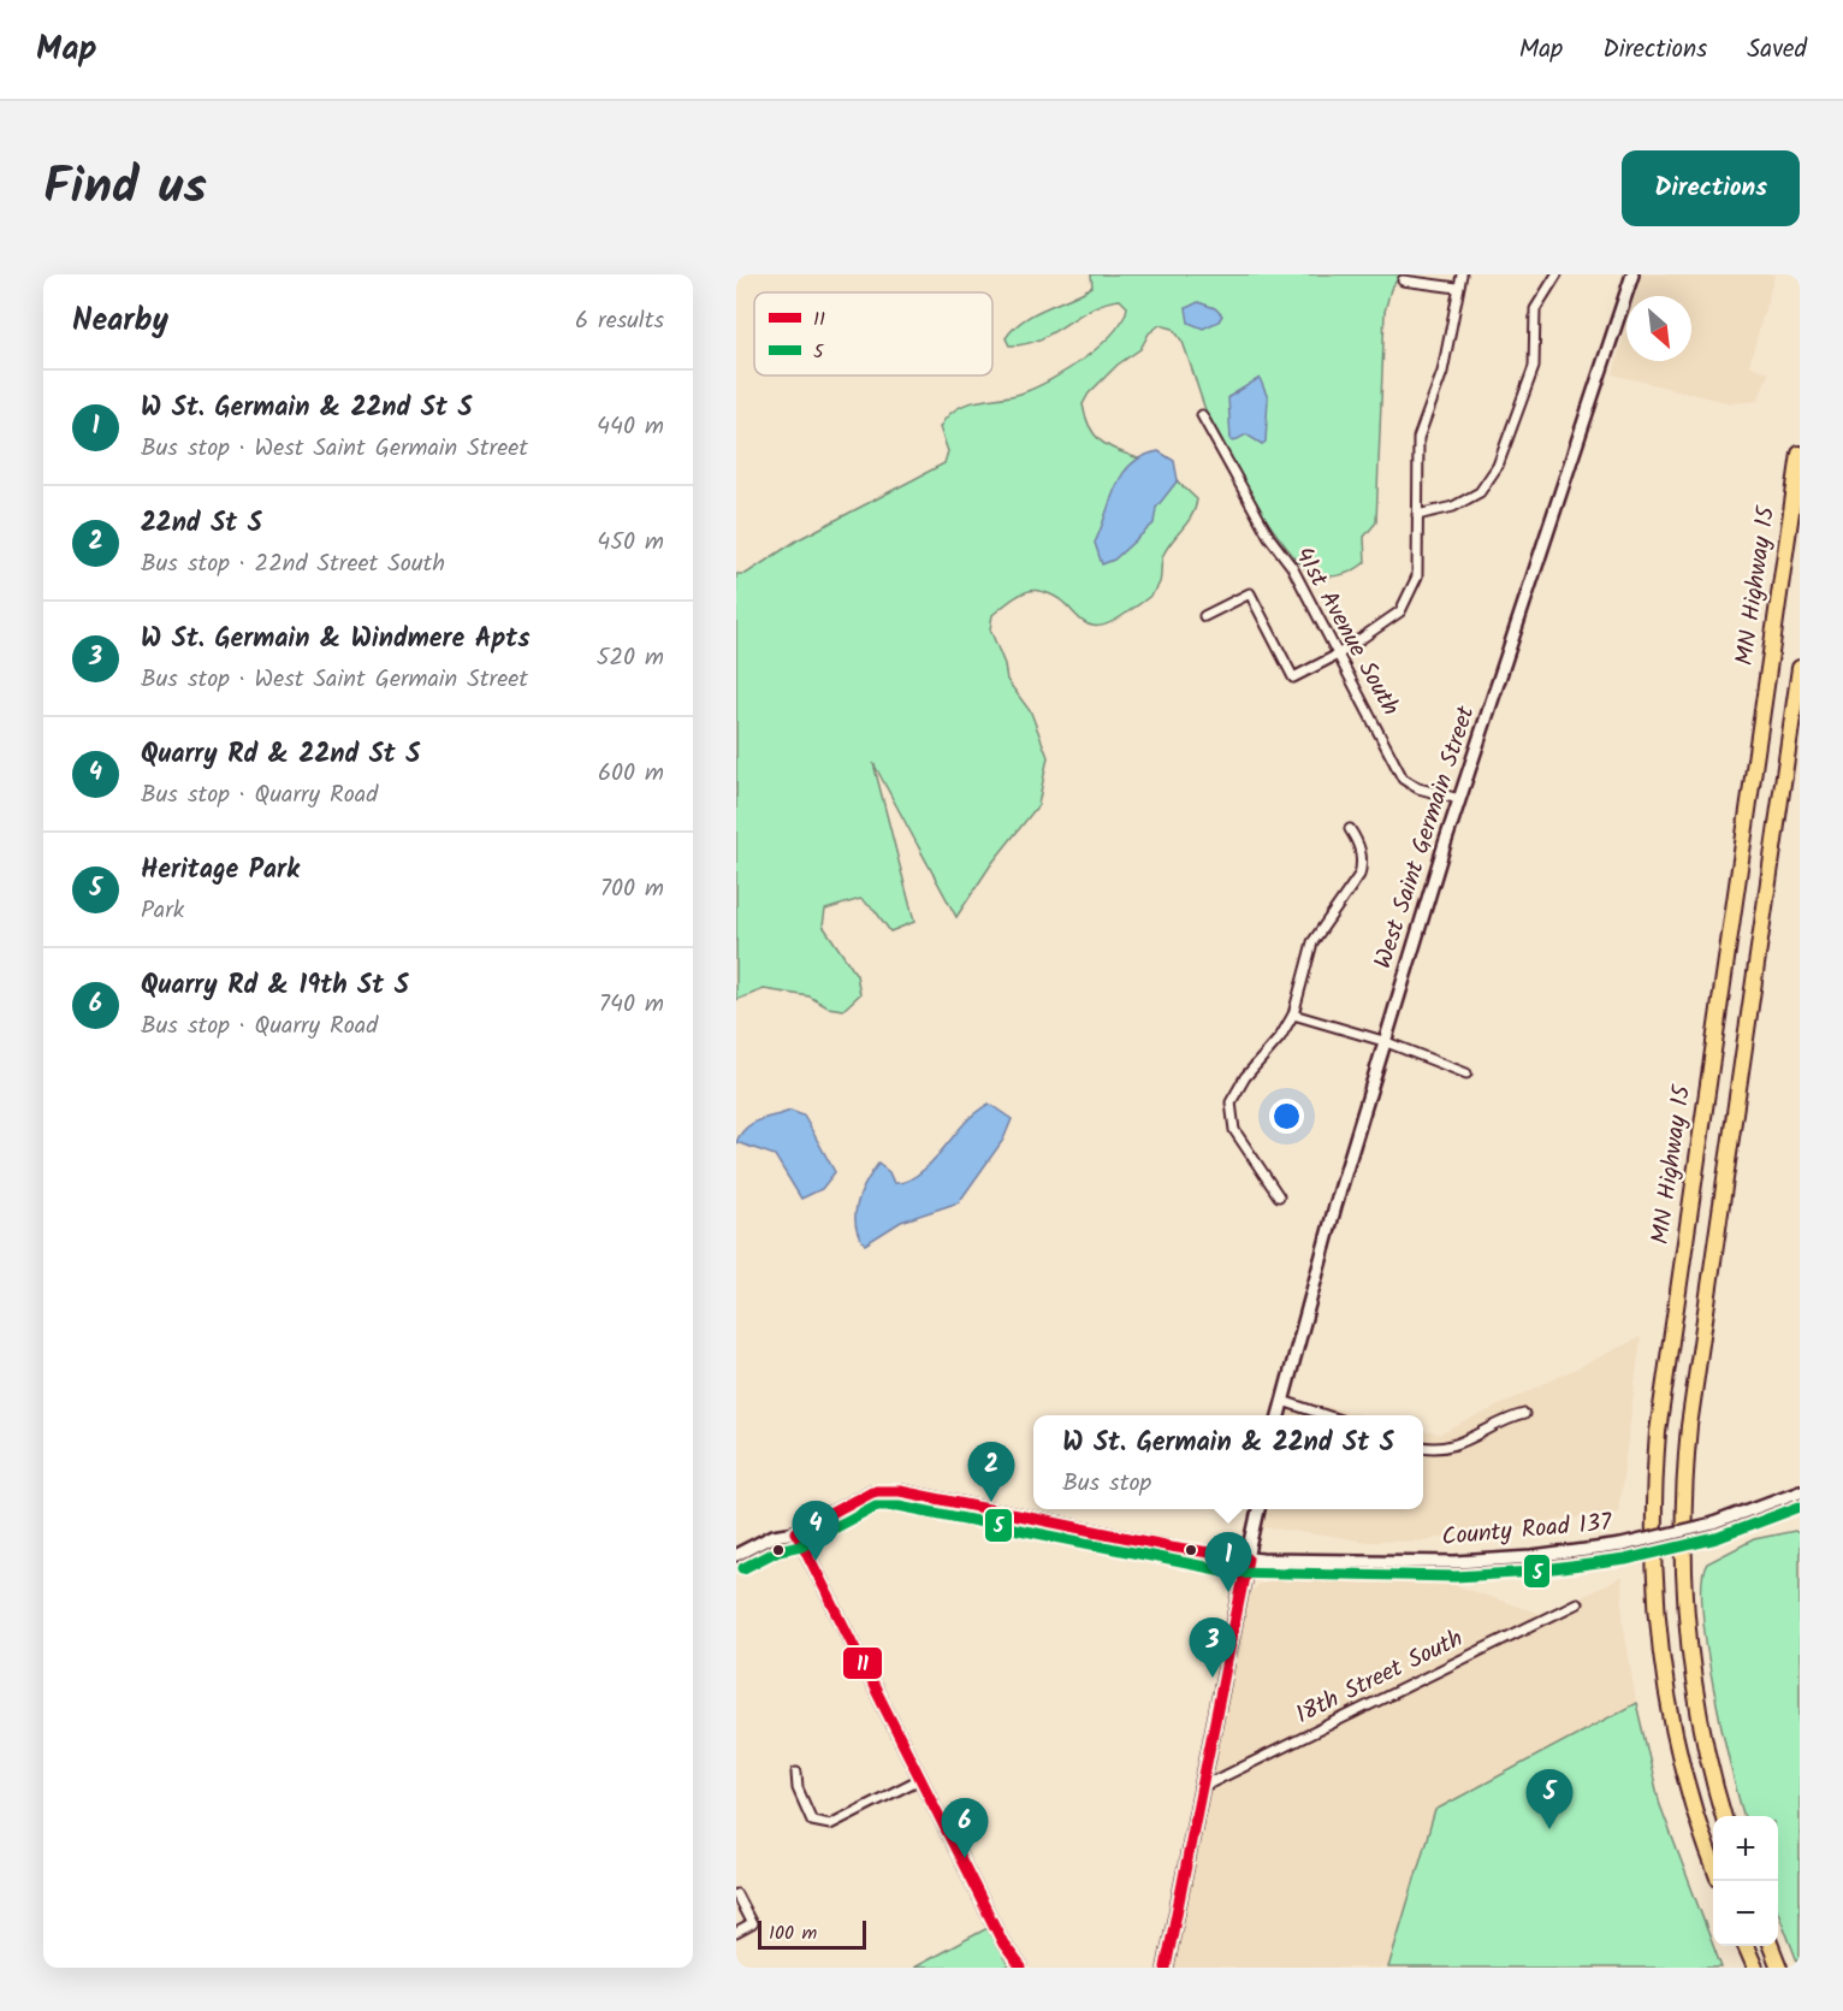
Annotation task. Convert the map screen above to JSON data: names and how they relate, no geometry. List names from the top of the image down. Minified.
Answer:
{"streets":{"highway":["MN Highway 15"],"street":["41st Avenue South","West Saint Germain Street","County Road 137","18th Street South"]},"crossings":[["41st Avenue South","West Saint Germain Street"]],"lines":["transit line 11","transit line 5"],"legend":["11","5"],"scale_bar":"100 m","north":"bottom right","page":{"header":"Map","nav":["Map","Directions","Saved"],"title":"Find us","buttons":"Directions","heading":["Nearby","6 results"],"list":[{"mark":"1","name":"W St. Germain & 22nd St S","note":"Bus stop · West Saint Germain Street","value":"440 m"},{"mark":"2","name":"22nd St S","note":"Bus stop · 22nd Street South","value":"450 m"},{"mark":"3","name":"W St. Germain & Windmere Apts","note":"Bus stop · West Saint Germain Street","value":"520 m"},{"mark":"4","name":"Quarry Rd & 22nd St S","note":"Bus stop · Quarry Road","value":"600 m"},{"mark":"5","name":"Heritage Park","note":"Park","value":"700 m"},{"mark":"6","name":"Quarry Rd & 19th St S","note":"Bus stop · Quarry Road","value":"740 m"}],"popup":["W St. Germain & 22nd St S","Bus stop"],"pins":["2","4","1","3","5","6"],"map_buttons":["+","−"],"scale":"100 m"}}
